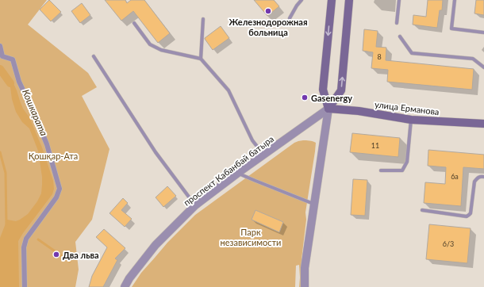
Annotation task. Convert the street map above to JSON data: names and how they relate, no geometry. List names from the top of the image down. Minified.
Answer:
{"streets":{"main road":["улица Ерманова"],"street":["проспект Кабанбай батыра"]},"crossings":[["улица Ерманова","проспект Кабанбай батыра"]],"water":["Кошкарата"],"parks":["Қошқар-Ата","Парк независимости"],"places":["Железнодорожная больница","Gasenergy","Два льва"],"house_numbers":["8","11","6а","6/3"]}
